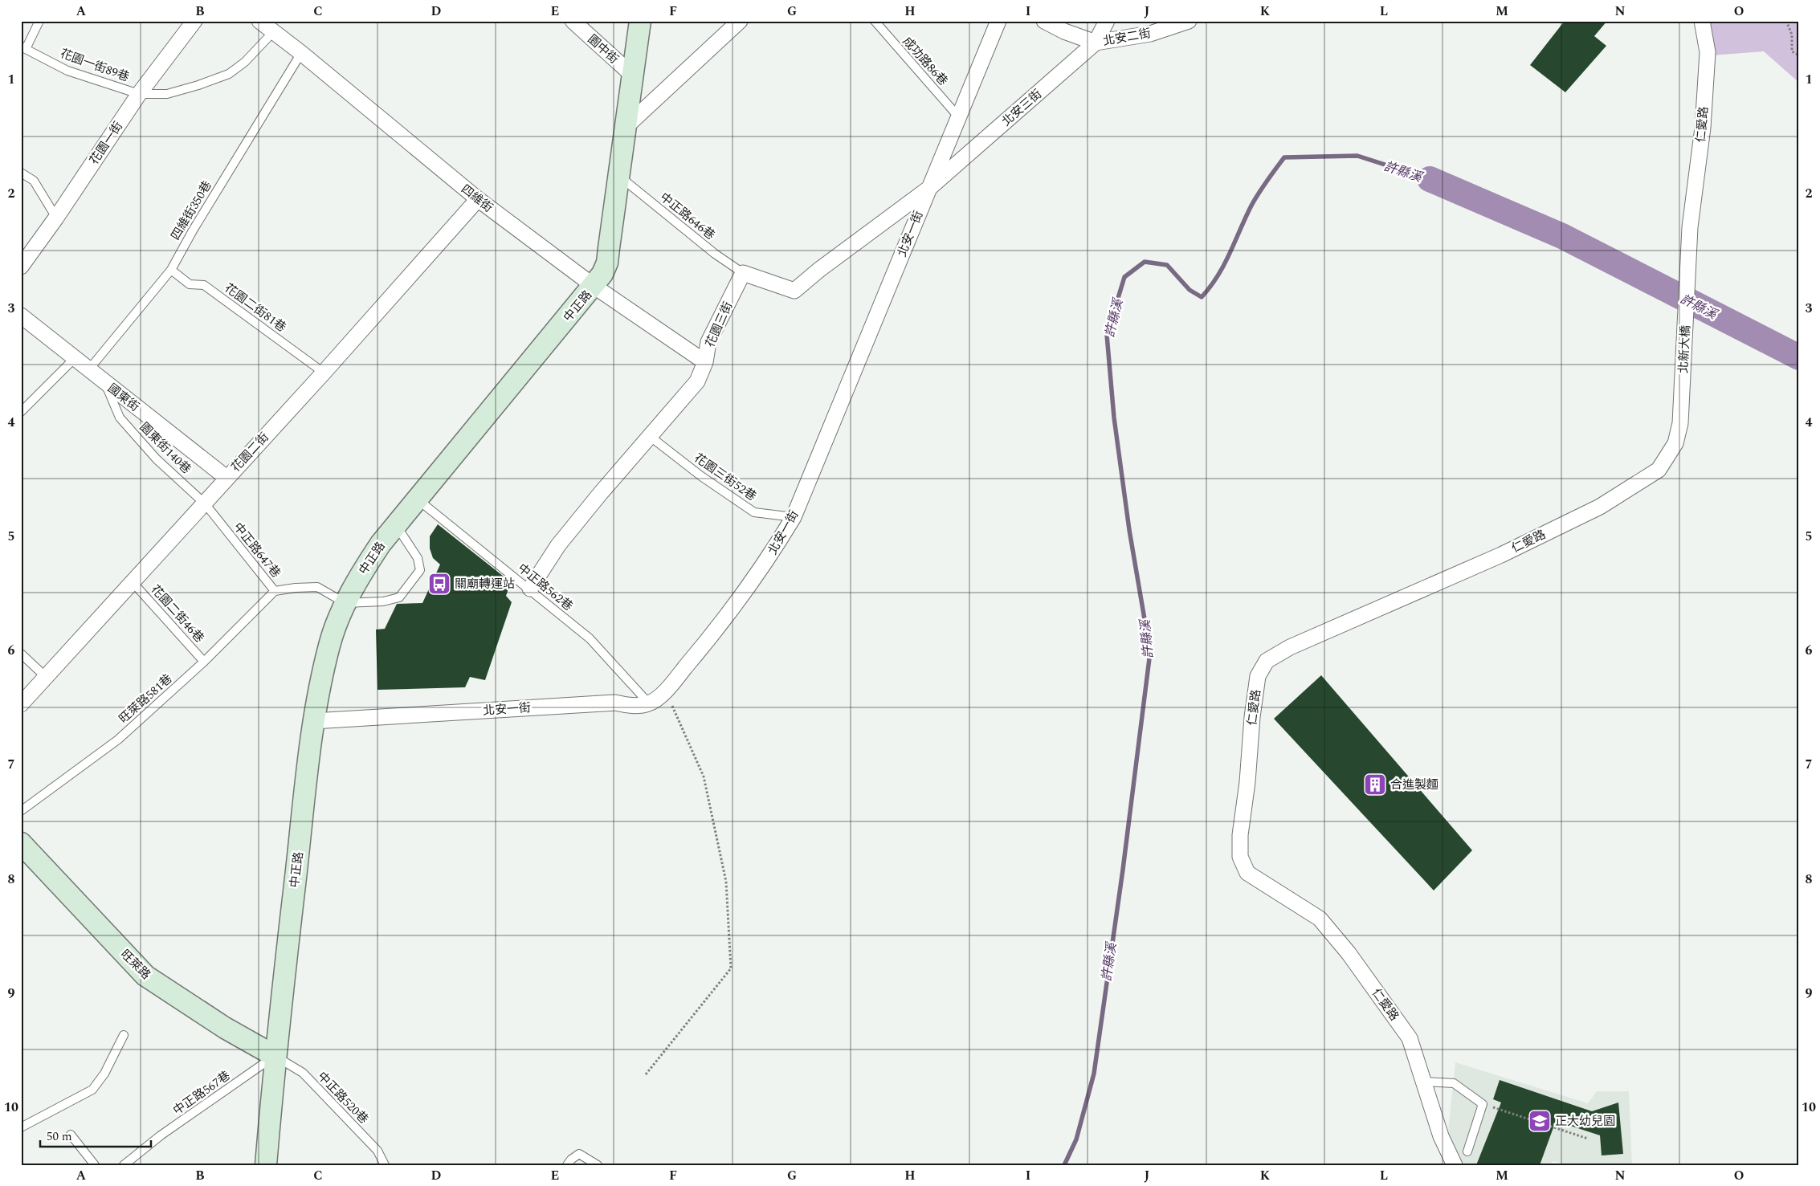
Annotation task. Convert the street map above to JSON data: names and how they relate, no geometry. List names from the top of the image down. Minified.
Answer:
{"streets":{"main road":["中正路","旺萊路"],"street":["北安二街","園中街","北安三街","仁愛路","花園一街","四維街","北安一街","花園三街","北新大橋","國東街","花園二街"],"lane":["成功路86巷","花園一街89巷","四維街350巷","中正路646巷","花園二街81巷","園東街140巷","花園三街52巷","中正路647巷","中正路562巷","花園二街46巷","旺萊路581巷","中正路567巷","中正路520巷"]},"crossings":[["北安二街","北安三街"],["園中街","中正路"],["成功路86巷","北安一街"],["花園一街89巷","花園一街"],["花園一街89巷","四維街"],["北安三街","北安一街"],["仁愛路","北新大橋"],["四維街","四維街350巷"],["四維街","中正路"],["四維街","花園三街"],["四維街","花園二街"],["四維街350巷","花園二街81巷"],["四維街350巷","國東街"],["中正路646巷","中正路"],["中正路646巷","花園三街"],["北安一街","中正路"],["北安一街","花園三街52巷"],["北安一街","中正路562巷"],["中正路","中正路647巷"],["中正路","中正路562巷"],["中正路","旺萊路"],["中正路","中正路567巷"],["中正路","中正路520巷"],["花園二街81巷","花園二街"],["花園三街","花園三街52巷"],["花園三街","中正路562巷"],["國東街","園東街140巷"],["國東街","花園二街"],["園東街140巷","花園二街"],["園東街140巷","中正路647巷"],["花園二街","中正路647巷"],["花園二街","花園二街46巷"],["中正路647巷","旺萊路581巷"],["花園二街46巷","旺萊路581巷"],["旺萊路","中正路567巷"],["旺萊路","中正路520巷"],["中正路567巷","中正路520巷"]],"water":["許縣溪"],"places":{"bus stop":["關廟轉運站"],"building":["合進製麵"],"school or university":["正大幼兒園"]},"scale_bar":"50 m","grid":{"columns":["A","B","C","D","E","F","G","H","I","J","K","L","M","N","O"],"rows":["1","2","3","4","5","6","7","8","9","10"]}}
